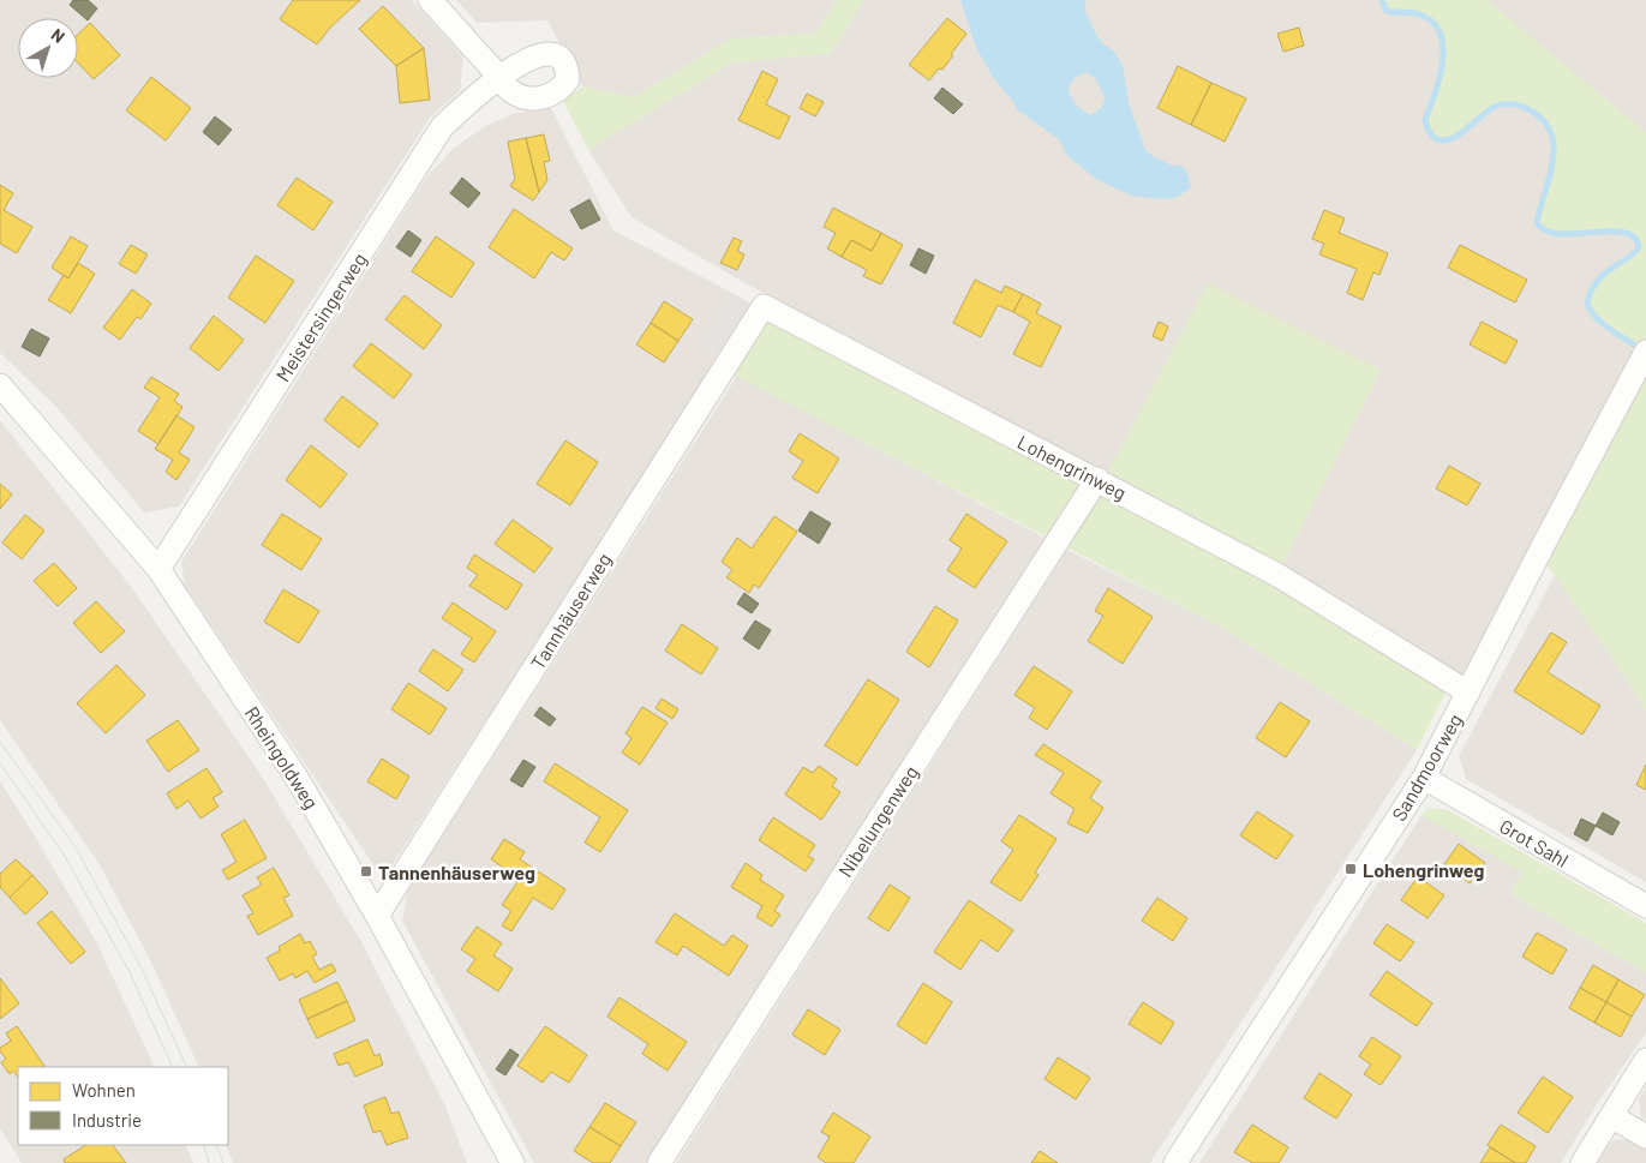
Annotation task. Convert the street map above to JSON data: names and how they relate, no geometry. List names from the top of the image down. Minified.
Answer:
{"streets":{"street":["Meistersingerweg","Lohengrinweg","Tannhäuserweg","Rheingoldweg","Sandmoorweg","Nibelungenweg","Grot Sahl"]},"crossings":[["Meistersingerweg","Rheingoldweg"],["Lohengrinweg","Tannhäuserweg"],["Lohengrinweg","Sandmoorweg"],["Lohengrinweg","Nibelungenweg"],["Tannhäuserweg","Rheingoldweg"],["Sandmoorweg","Grot Sahl"]],"places":{"transit":["Lohengrinweg","Tannenhäuserweg"]},"legend":["Wohnen","Industrie"],"north":"top right"}
